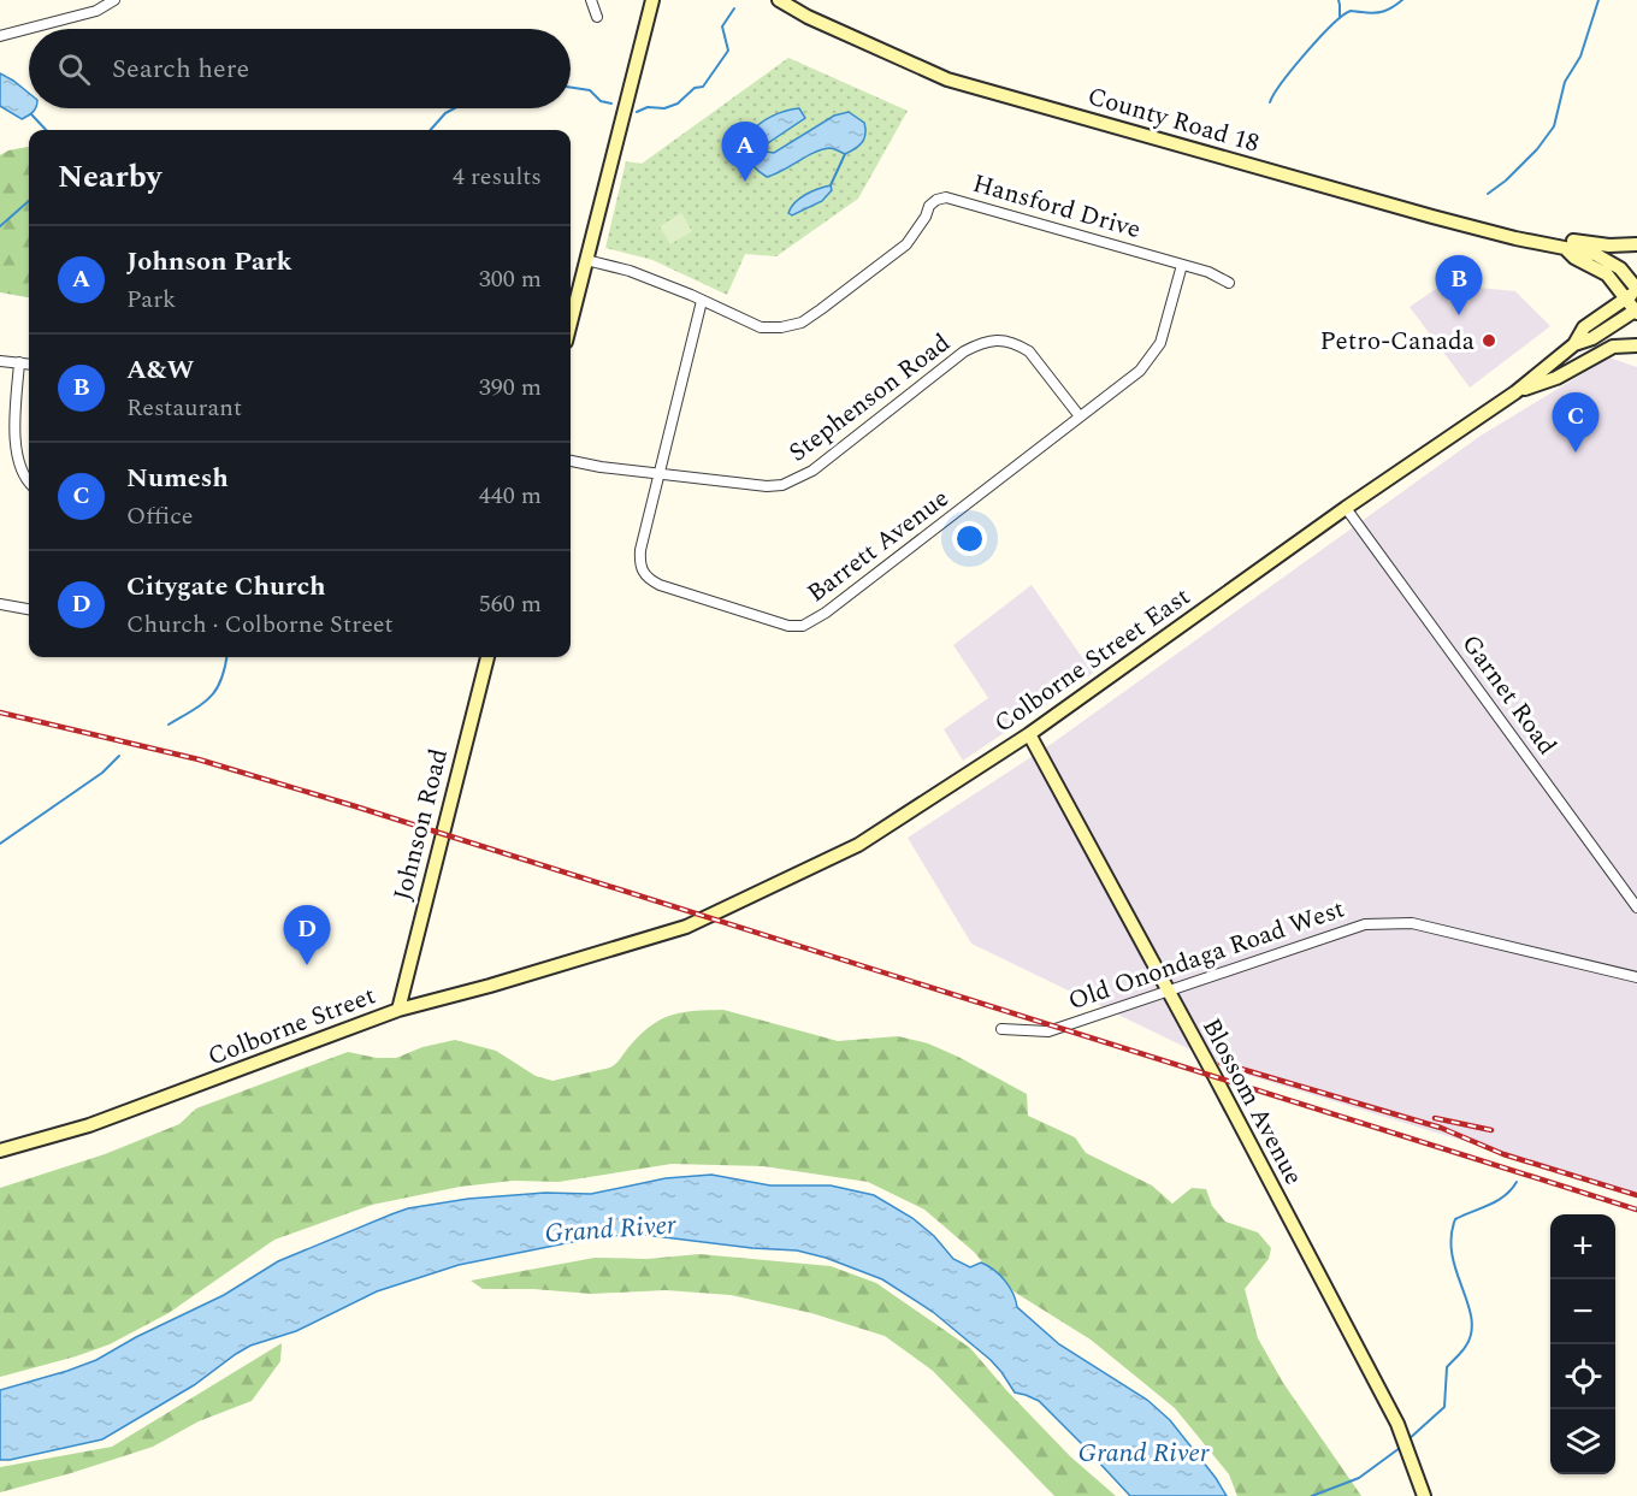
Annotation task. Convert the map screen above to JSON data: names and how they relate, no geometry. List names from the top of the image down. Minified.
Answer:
{"streets":{"main road":["County Road 18","Colborne Street East","Johnson Road","Colborne Street","Blossom Avenue"],"street":["Hansford Drive","Stephenson Road","Barrett Avenue","Garnet Road","Old Onondaga Road West"]},"crossings":[["County Road 18","Colborne Street East"],["Hansford Drive","Barrett Avenue"],["Stephenson Road","Barrett Avenue"],["Colborne Street East","Garnet Road"],["Colborne Street East","Colborne Street"],["Colborne Street East","Blossom Avenue"],["Johnson Road","Colborne Street"],["Old Onondaga Road West","Blossom Avenue"]],"water":["Grand River"],"places":["Petro-Canada"],"page":{"search":"Search here","pins":["A","B","C","D"],"heading":["Nearby","4 results"],"list":[{"mark":"A","name":"Johnson Park","note":"Park","value":"300 m"},{"mark":"B","name":"A&W","note":"Restaurant","value":"390 m"},{"mark":"C","name":"Numesh","note":"Office","value":"440 m"},{"mark":"D","name":"Citygate Church","note":"Church · Colborne Street","value":"560 m"}],"map_buttons":["+","−"]}}
